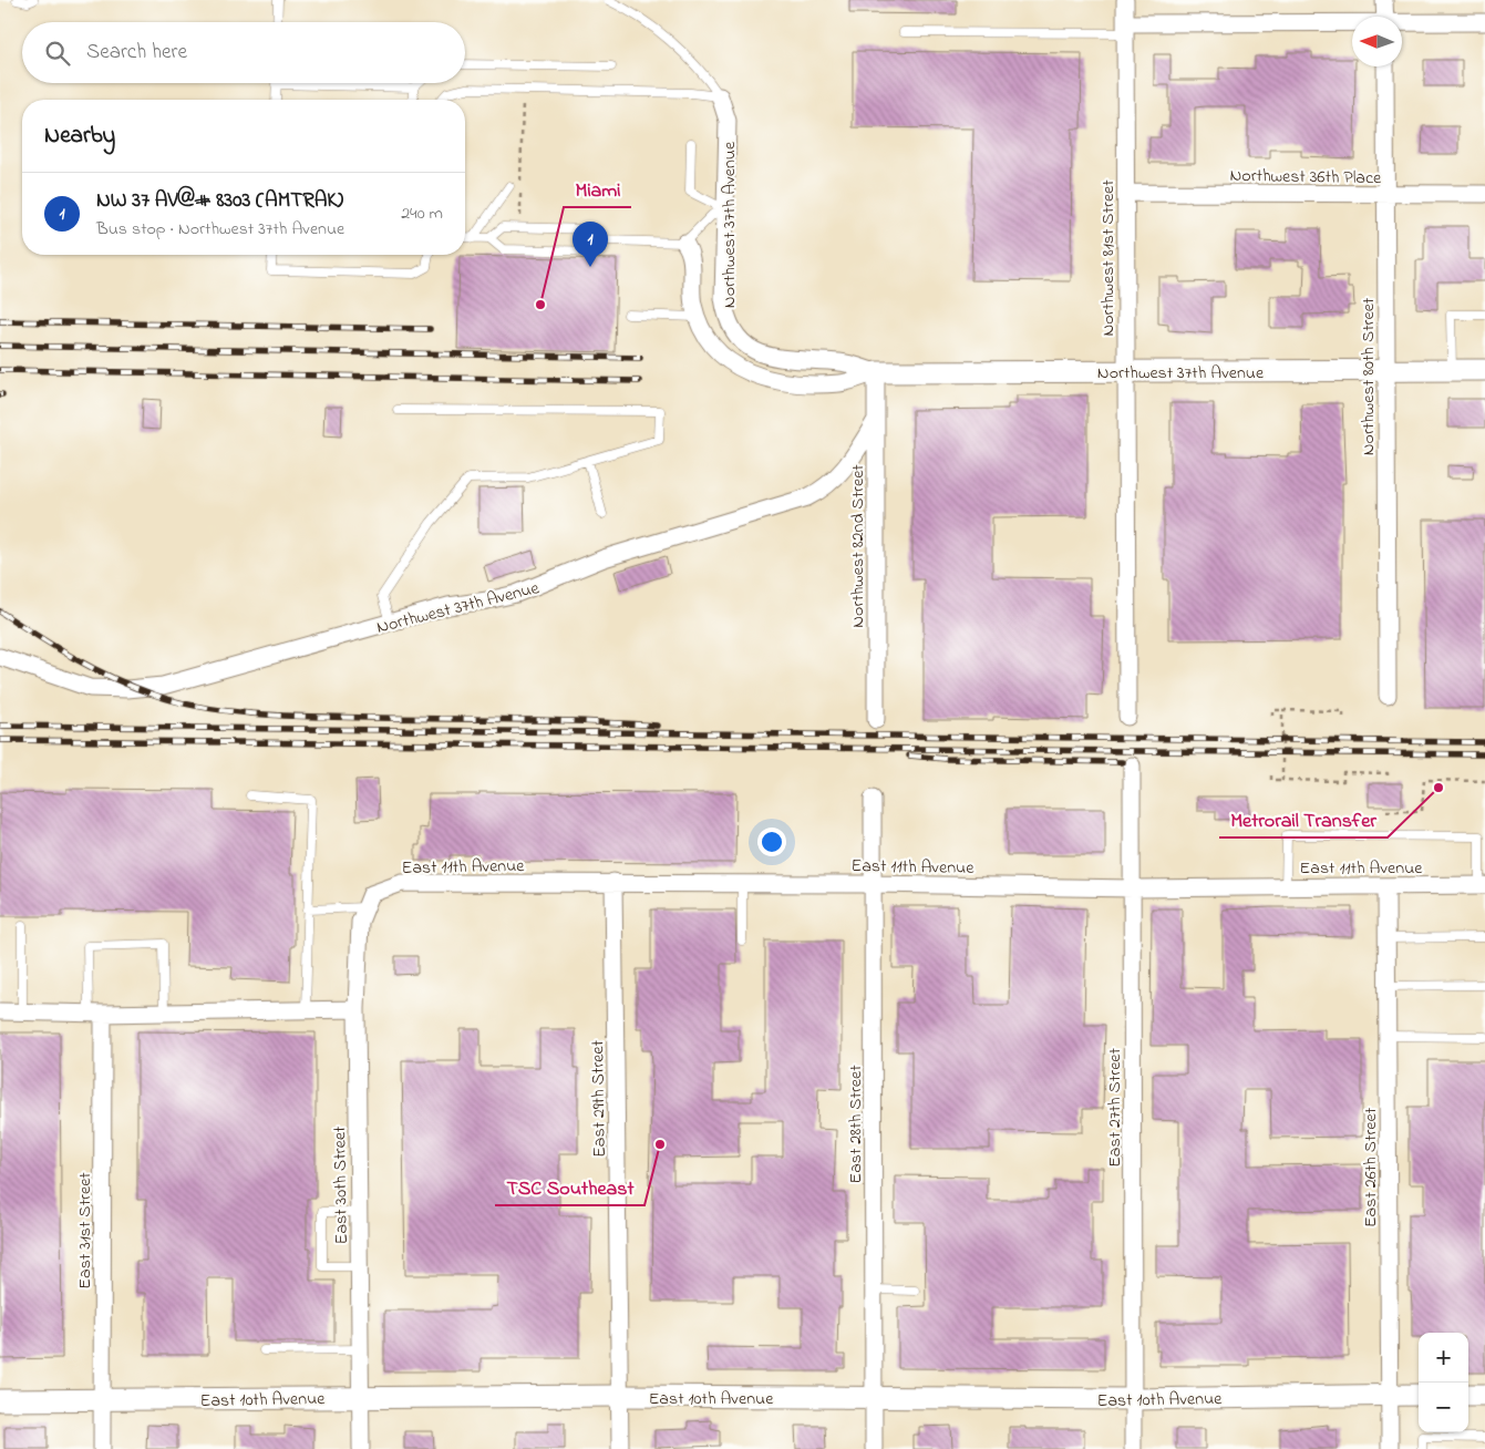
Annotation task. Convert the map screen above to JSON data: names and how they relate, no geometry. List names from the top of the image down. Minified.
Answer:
{"streets":{"street":["Northwest 36th Place","Northwest 37th Avenue","Northwest 81st Street","Northwest 80th Street","Northwest 82nd Street","East 11th Avenue","East 29th Street","East 27th Street","East 28th Street","East 26th Street","East 30th Street","East 31st Street","East 10th Avenue"]},"crossings":[["Northwest 36th Place","Northwest 81st Street"],["Northwest 36th Place","Northwest 80th Street"],["Northwest 37th Avenue","Northwest 81st Street"],["Northwest 37th Avenue","Northwest 80th Street"],["Northwest 37th Avenue","Northwest 82nd Street"],["East 11th Avenue","East 29th Street"],["East 11th Avenue","East 27th Street"],["East 11th Avenue","East 28th Street"],["East 11th Avenue","East 26th Street"],["East 11th Avenue","East 30th Street"],["East 29th Street","East 10th Avenue"],["East 27th Street","East 10th Avenue"],["East 28th Street","East 10th Avenue"],["East 26th Street","East 10th Avenue"],["East 30th Street","East 10th Avenue"],["East 31st Street","East 10th Avenue"]],"places":["Miami","Metrorail Transfer","TSC Southeast"],"north":"left","page":{"search":"Search here","heading":"Nearby","list":[{"mark":"1","name":"NW 37 AV@# 8303 (AMTRAK)","note":"Bus stop · Northwest 37th Avenue","value":"240 m"}],"pins":"1","map_buttons":["+","−"]}}
